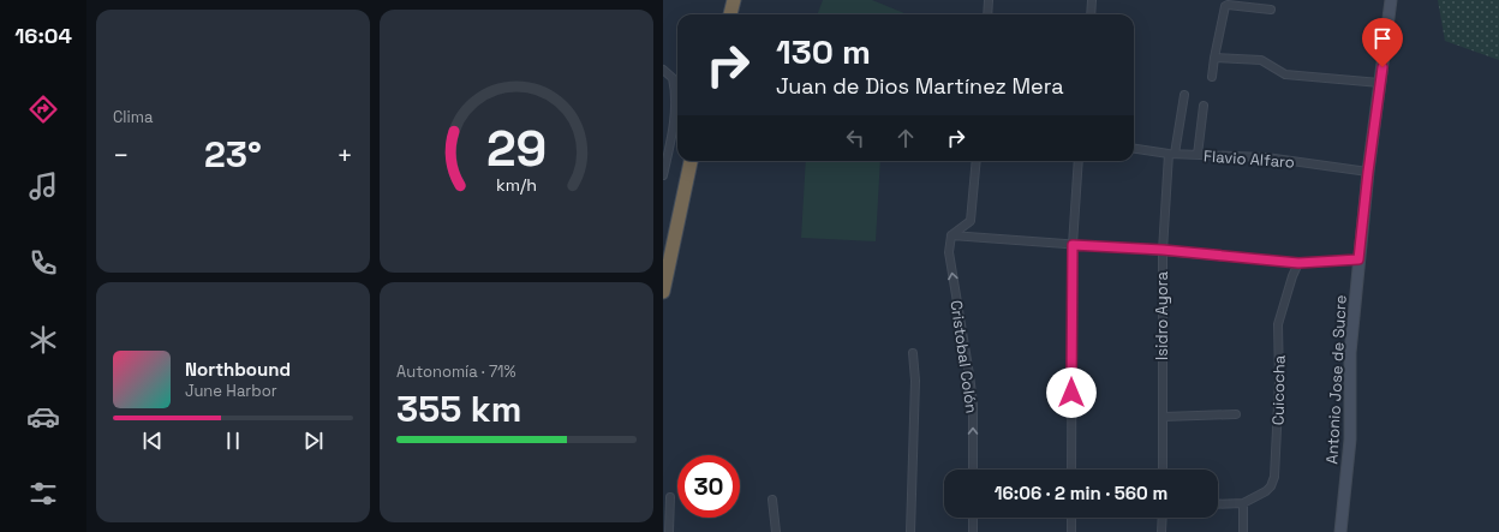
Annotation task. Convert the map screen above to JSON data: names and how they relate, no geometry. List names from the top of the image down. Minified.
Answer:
{"streets":{"street":["Flavio Alfaro","Isidro Ayora","Cristobal Colón","Antonio Jose de Sucre","Cuicocha"]},"crossings":[["Flavio Alfaro","Isidro Ayora"],["Flavio Alfaro","Antonio Jose de Sucre"]],"page":{"tabs":"16:04","tile":["Clima",["Autonomía · 71%","355 km"]],"turn":["130 m","Juan de Dios Martínez Mera"],"heat":["−","23°","+"],"song":["Northbound","June Harbor"],"limit":"30","trip":"16:06 · 2 min · 560 m","gauge":["29","km/h"]}}
